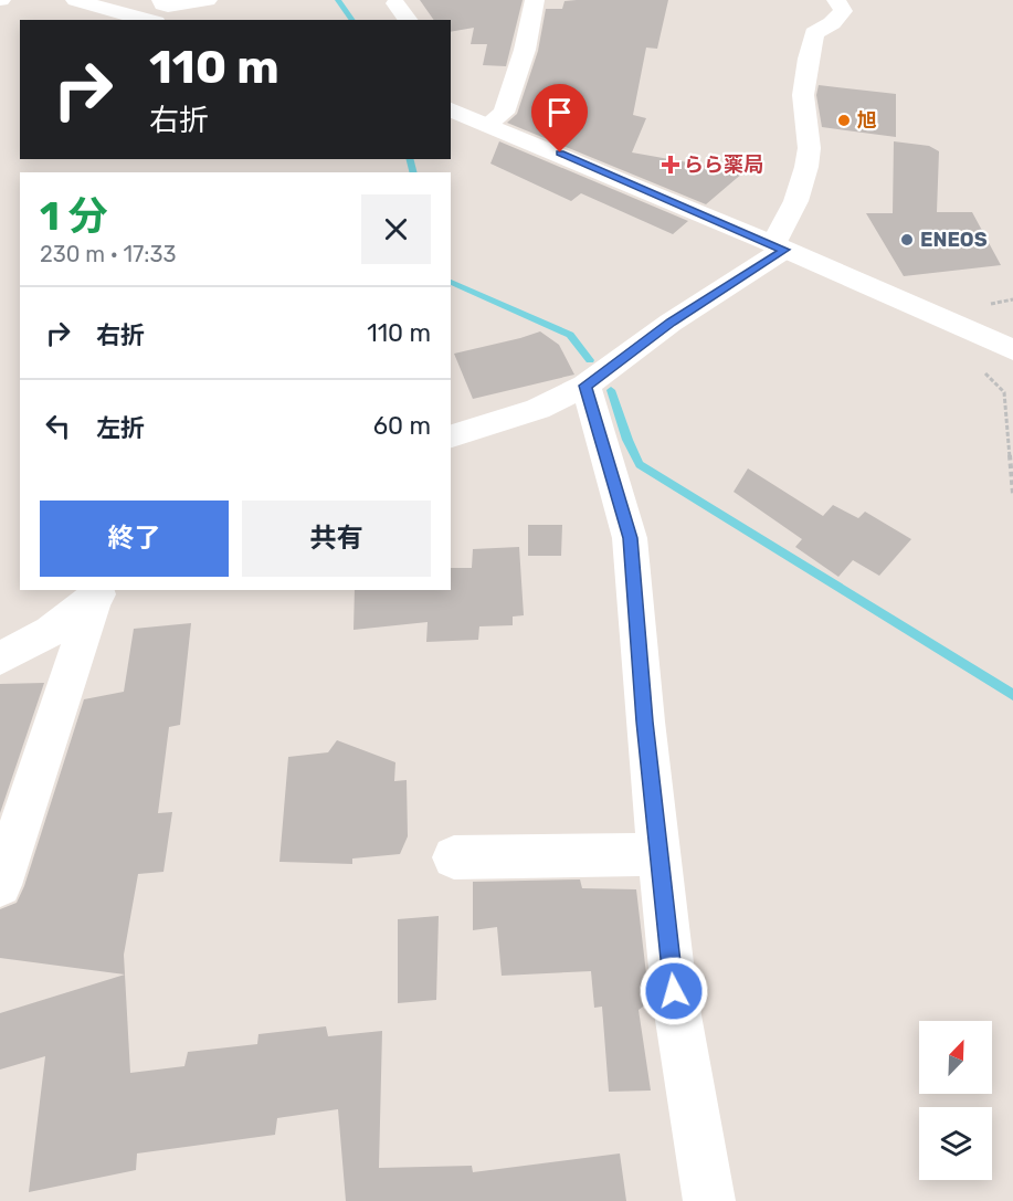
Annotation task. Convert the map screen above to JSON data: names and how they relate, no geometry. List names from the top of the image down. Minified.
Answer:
{"places":{"other":["旭","ENEOS"],"health":["らら薬局"]},"north":"top right","page":{"turn":["110 m","右折"],"heading":["1 分","230 m · 17:33"],"list":[{"name":"右折","value":"110 m"},{"name":"左折","value":"60 m"}],"buttons":["終了","共有"]}}
